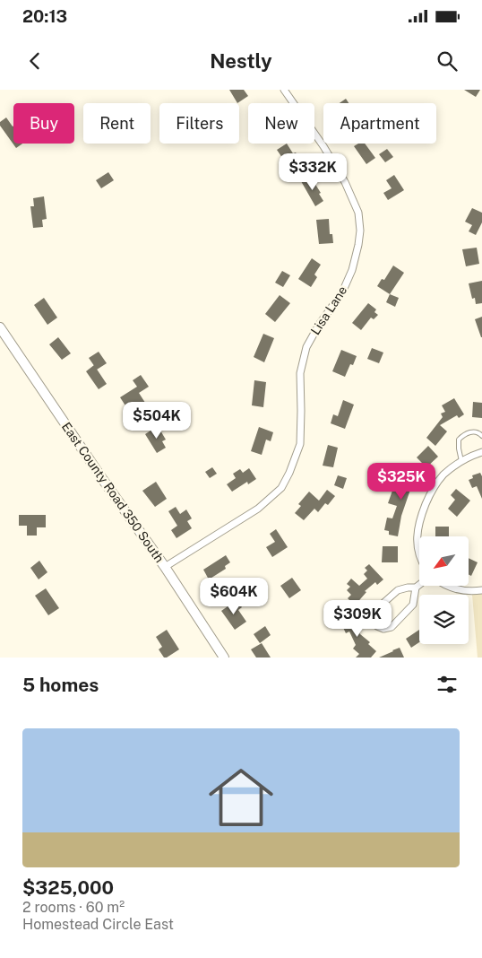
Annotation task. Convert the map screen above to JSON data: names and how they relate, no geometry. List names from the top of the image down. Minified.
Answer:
{"streets":{"street":["Lisa Lane","East County Road 350 South"]},"crossings":[["Lisa Lane","East County Road 350 South"]],"north":"bottom left","page":{"status":"20:13","header":"Nestly","chip":["Buy","Rent","Filters","New","Apartment"],"price":["$332K","$504K","$325K","$604K","$309K"],"heading":"5 homes","list":[{"name":"$325,000","note":"2 rooms · 60 m² · Homestead Circle East"}]}}
